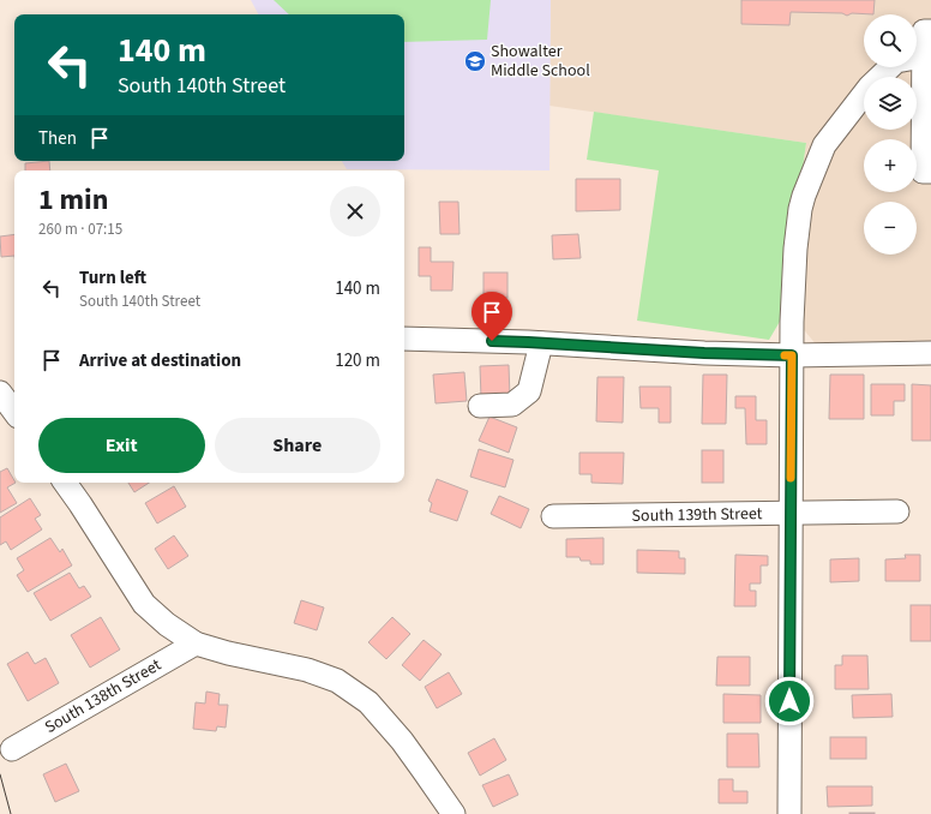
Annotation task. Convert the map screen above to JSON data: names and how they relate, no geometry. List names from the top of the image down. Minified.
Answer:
{"streets":{"street":["South 139th Street","South 138th Street"]},"places":{"school or university":["Showalter Middle School"]},"page":{"map_buttons":["+","−"],"turn":["140 m","South 140th Street"],"then":"Then","heading":["1 min","260 m · 07:15"],"list":[{"name":"Turn left","note":"South 140th Street","value":"140 m"},{"name":"Arrive at destination","value":"120 m"}],"buttons":["Exit","Share"]}}
